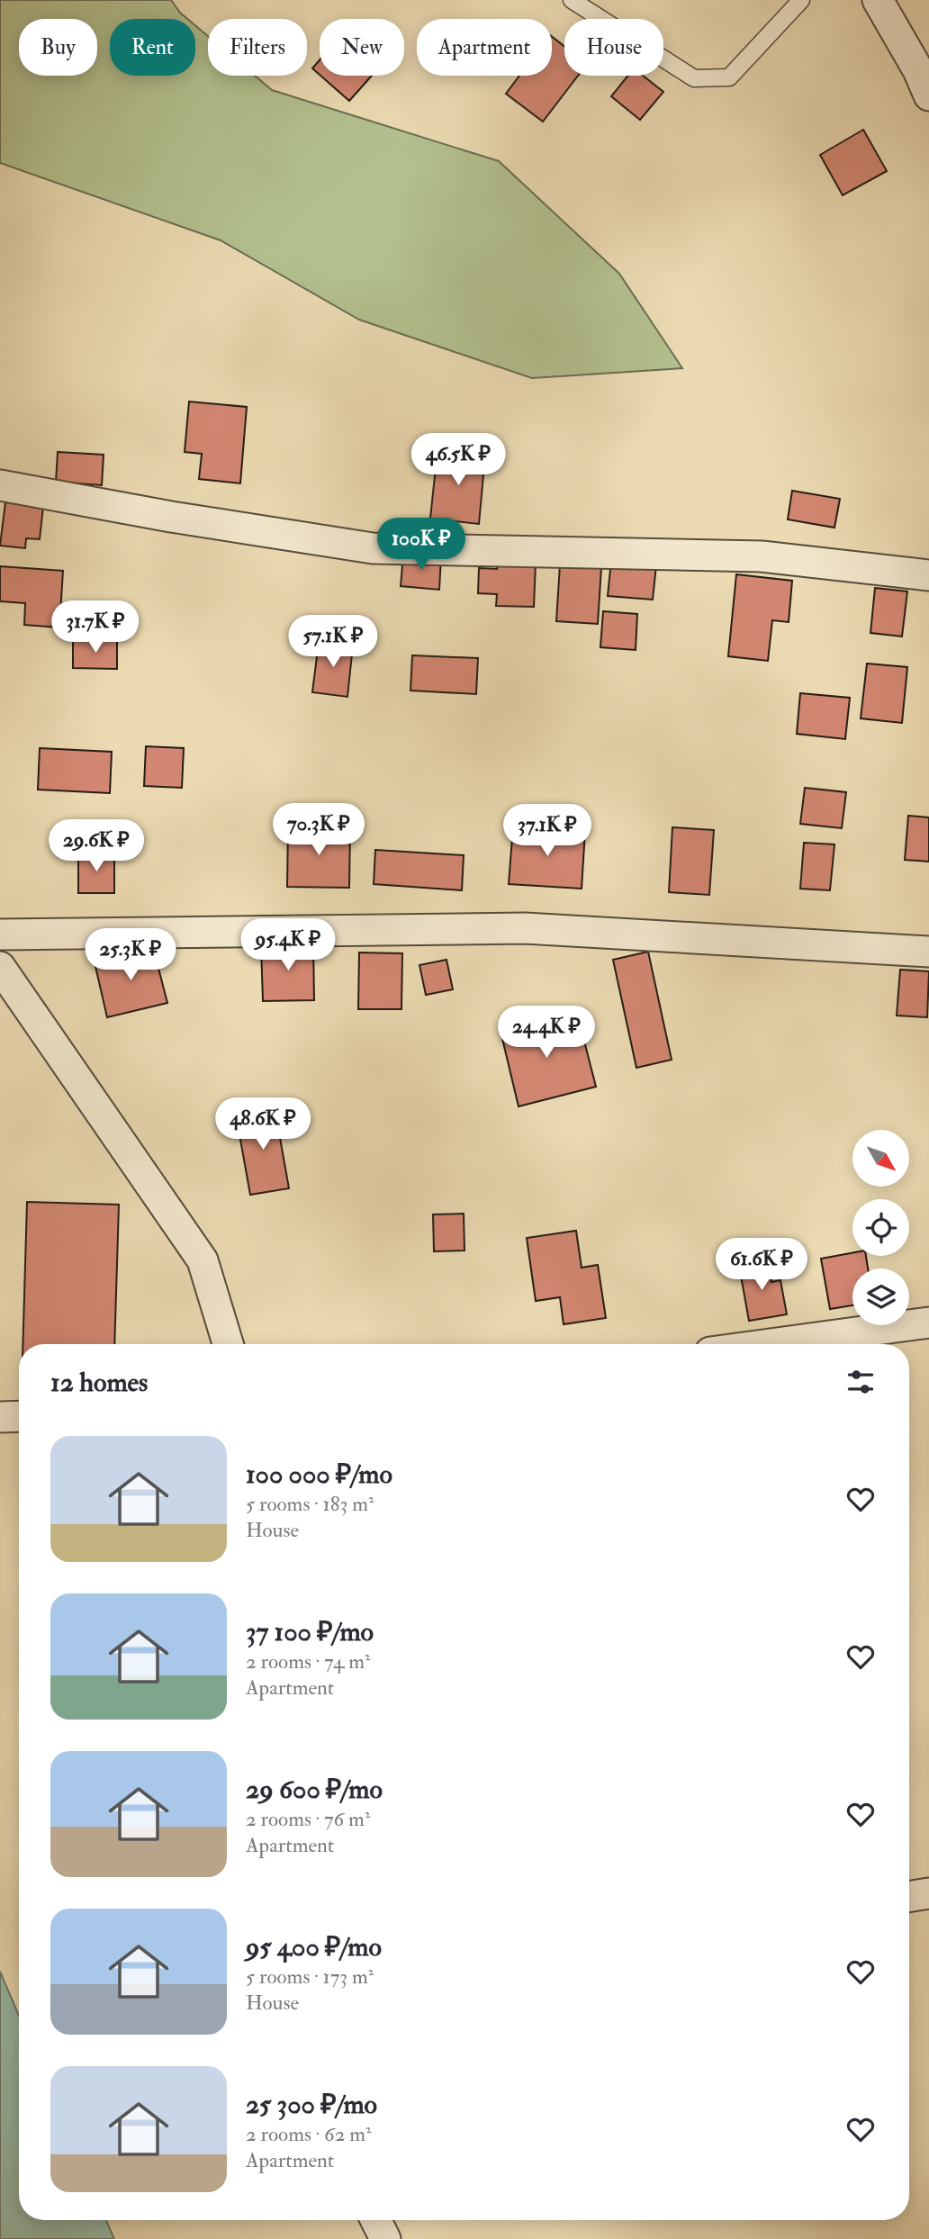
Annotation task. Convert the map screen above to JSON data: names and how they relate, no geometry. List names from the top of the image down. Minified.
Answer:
{"north":"bottom right","page":{"chip":["Buy","Rent","Filters","New","Apartment","House"],"price":["46.5K ₽","100K ₽","31.7K ₽","57.1K ₽","70.3K ₽","37.1K ₽","29.6K ₽","95.4K ₽","25.3K ₽","24.4K ₽","48.6K ₽","61.6K ₽"],"heading":"12 homes","list":[{"name":"100 000 ₽/mo","note":"5 rooms · 183 m² · House"},{"name":"37 100 ₽/mo","note":"2 rooms · 74 m² · Apartment"},{"name":"29 600 ₽/mo","note":"2 rooms · 76 m² · Apartment"},{"name":"95 400 ₽/mo","note":"5 rooms · 173 m² · House"},{"name":"25 300 ₽/mo","note":"2 rooms · 62 m² · Apartment"}]}}
